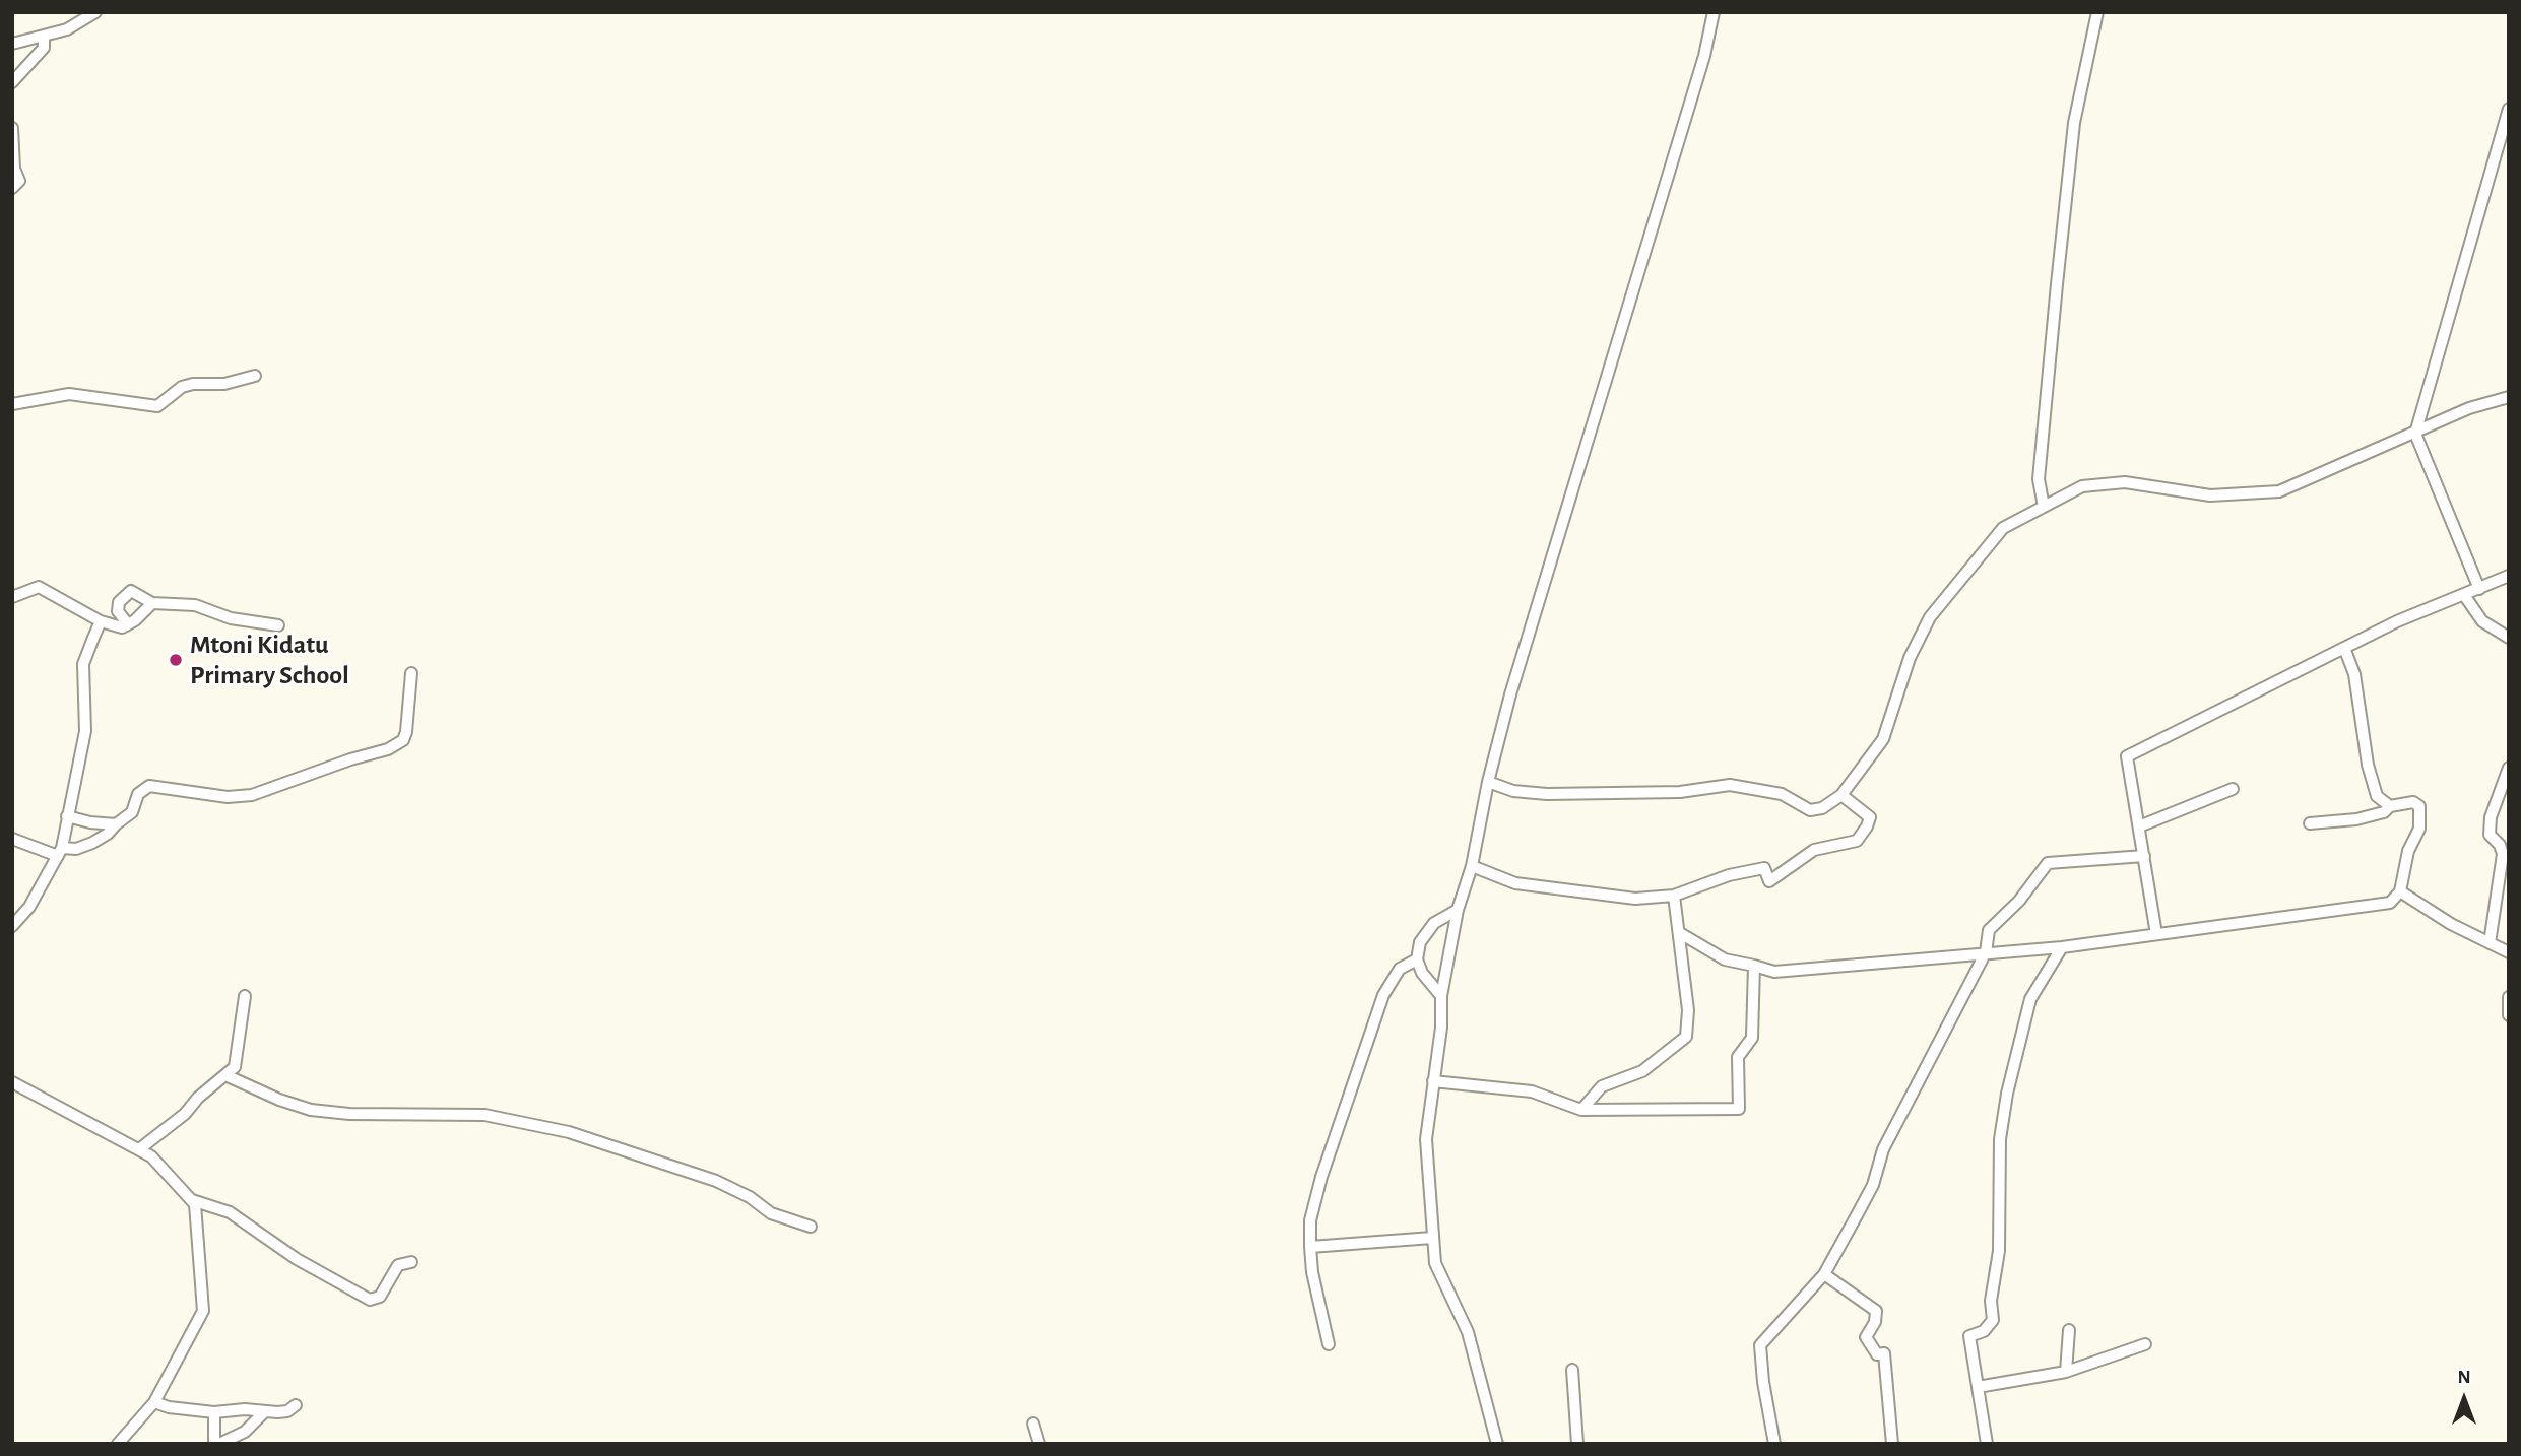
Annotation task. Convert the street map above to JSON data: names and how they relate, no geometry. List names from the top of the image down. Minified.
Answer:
{"places":["Mtoni Kidatu Primary School"],"north":"top"}
